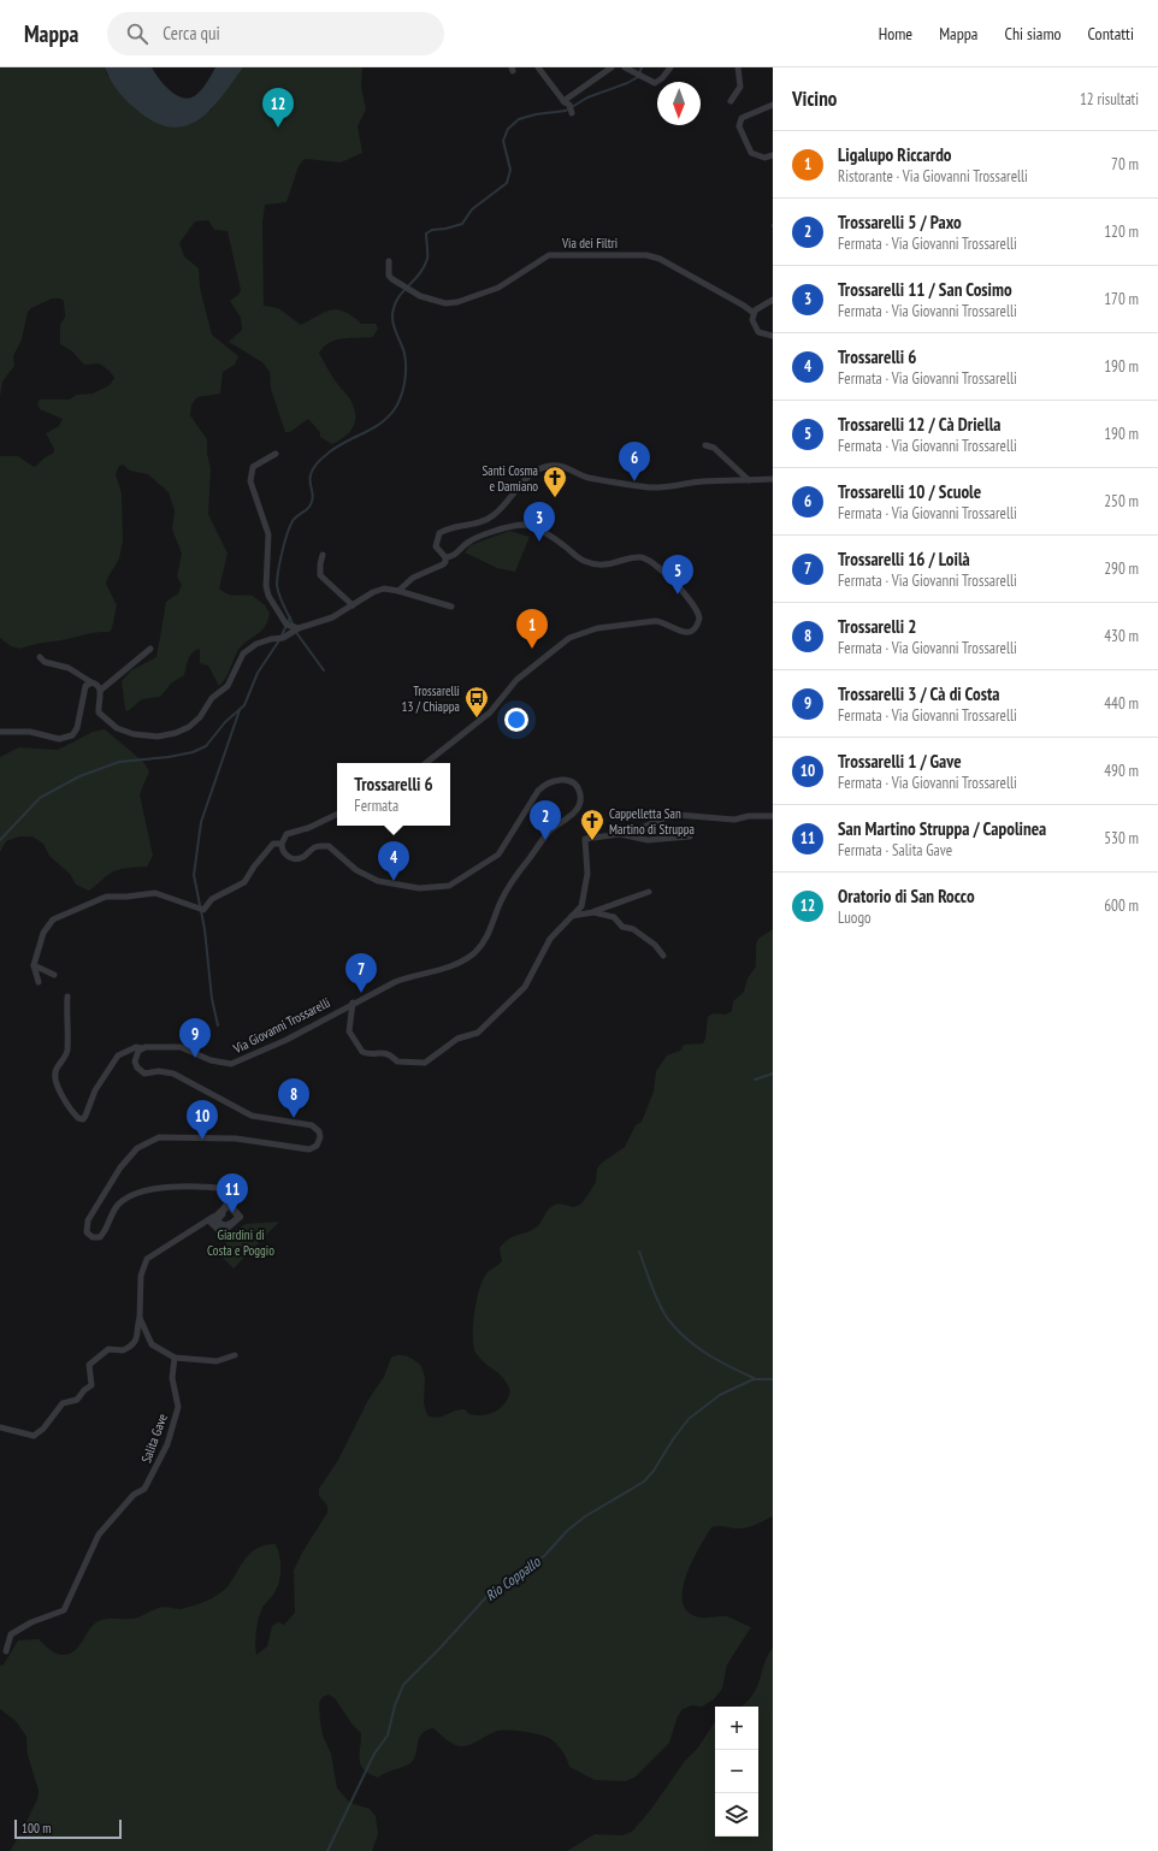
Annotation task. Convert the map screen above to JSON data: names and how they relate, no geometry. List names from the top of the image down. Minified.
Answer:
{"streets":{"street":["Via dei Filtri","Via Giovanni Trossarelli","Salita Gave"]},"water":["Rio Coppallo"],"parks":["Giardini di Costa e Poggio"],"places":{"church":["Santi Cosma e Damiano","Cappelletta San Martino di Struppa"],"bus stop":["Trossarelli 13 / Chiappa"]},"scale_bar":"100 m","north":"bottom","page":{"header":"Mappa","search":"Cerca qui","nav":["Home","Mappa","Chi siamo","Contatti"],"heading":["Vicino","12 risultati"],"pins":["12","6","3","5","1","2","4","7","9","8","10","11"],"list":[{"mark":"1","name":"Ligalupo Riccardo","note":"Ristorante · Via Giovanni Trossarelli","value":"70 m"},{"mark":"2","name":"Trossarelli 5 / Paxo","note":"Fermata · Via Giovanni Trossarelli","value":"120 m"},{"mark":"3","name":"Trossarelli 11 / San Cosimo","note":"Fermata · Via Giovanni Trossarelli","value":"170 m"},{"mark":"4","name":"Trossarelli 6","note":"Fermata · Via Giovanni Trossarelli","value":"190 m"},{"mark":"5","name":"Trossarelli 12 / Cà Driella","note":"Fermata · Via Giovanni Trossarelli","value":"190 m"},{"mark":"6","name":"Trossarelli 10 / Scuole","note":"Fermata · Via Giovanni Trossarelli","value":"250 m"},{"mark":"7","name":"Trossarelli 16 / Loilà","note":"Fermata · Via Giovanni Trossarelli","value":"290 m"},{"mark":"8","name":"Trossarelli 2","note":"Fermata · Via Giovanni Trossarelli","value":"430 m"},{"mark":"9","name":"Trossarelli 3 / Cà di Costa","note":"Fermata · Via Giovanni Trossarelli","value":"440 m"},{"mark":"10","name":"Trossarelli 1 / Gave","note":"Fermata · Via Giovanni Trossarelli","value":"490 m"},{"mark":"11","name":"San Martino Struppa / Capolinea","note":"Fermata · Salita Gave","value":"530 m"},{"mark":"12","name":"Oratorio di San Rocco","note":"Luogo","value":"600 m"}],"popup":["Trossarelli 6","Fermata"],"map_buttons":["+","−"],"scale":"100 m"}}
